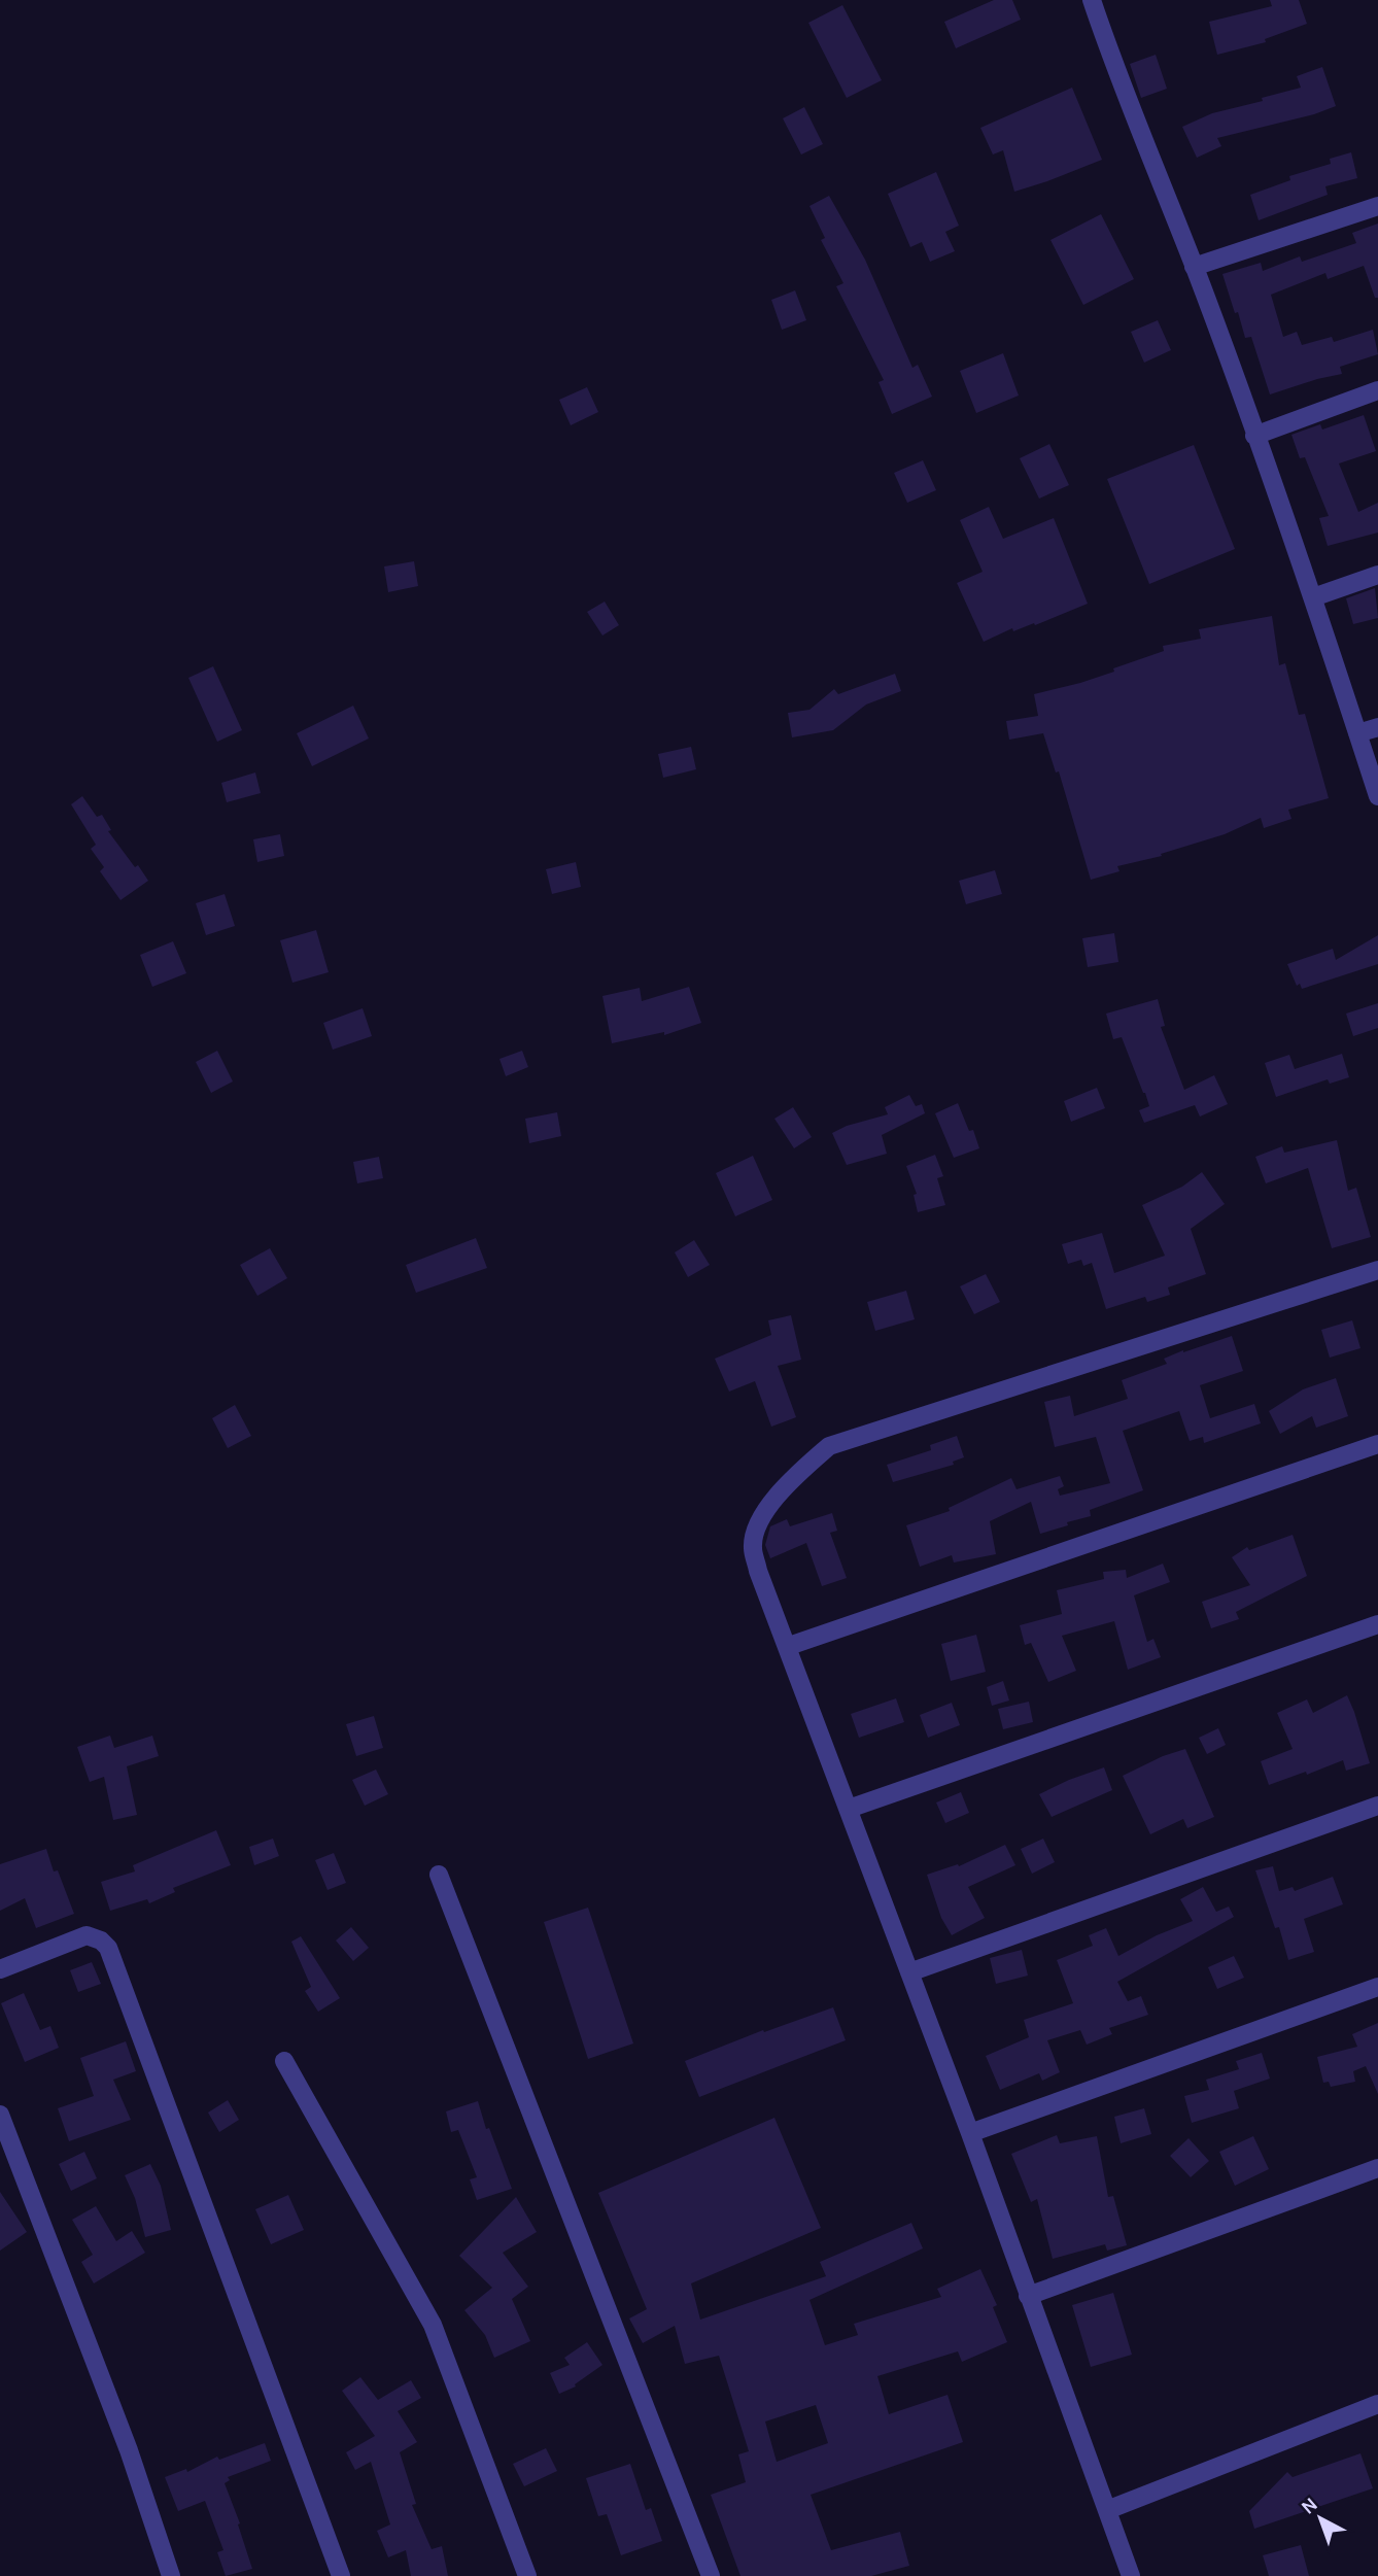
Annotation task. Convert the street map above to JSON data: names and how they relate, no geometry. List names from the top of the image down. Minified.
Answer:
{"north":"top left"}
